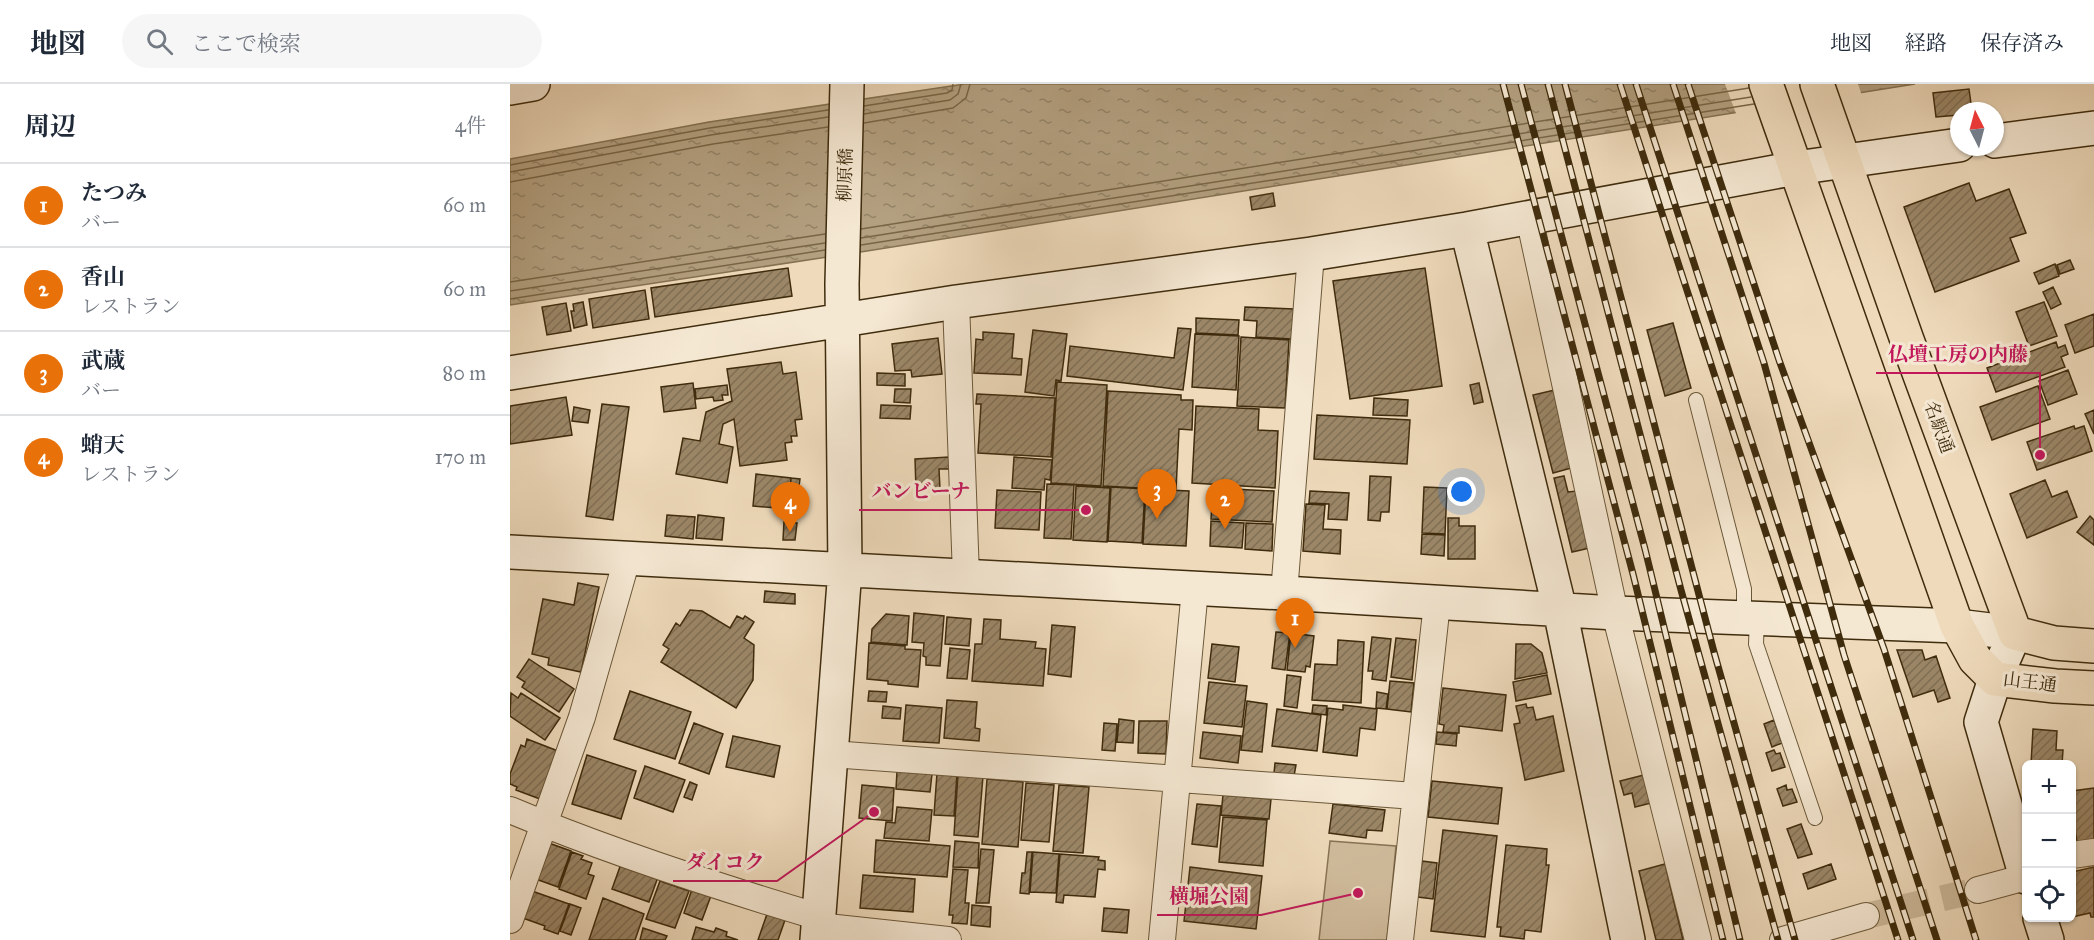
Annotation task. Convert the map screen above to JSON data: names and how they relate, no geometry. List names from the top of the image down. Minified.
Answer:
{"streets":{"main road":["名駅通","山王通"],"street":["柳原橋"]},"places":["仏壇工房の内藤","バンビーナ","ダイコク","横堀公園"],"north":"top","page":{"header":"地図","search":"ここで検索","nav":["地図","経路","保存済み"],"heading":["周辺","4件"],"list":[{"mark":"1","name":"たつみ","note":"バー","value":"60 m"},{"mark":"2","name":"香山","note":"レストラン","value":"60 m"},{"mark":"3","name":"武蔵","note":"バー","value":"80 m"},{"mark":"4","name":"蛸天","note":"レストラン","value":"170 m"}],"pins":["3","2","4","1"],"map_buttons":["+","−"]}}
